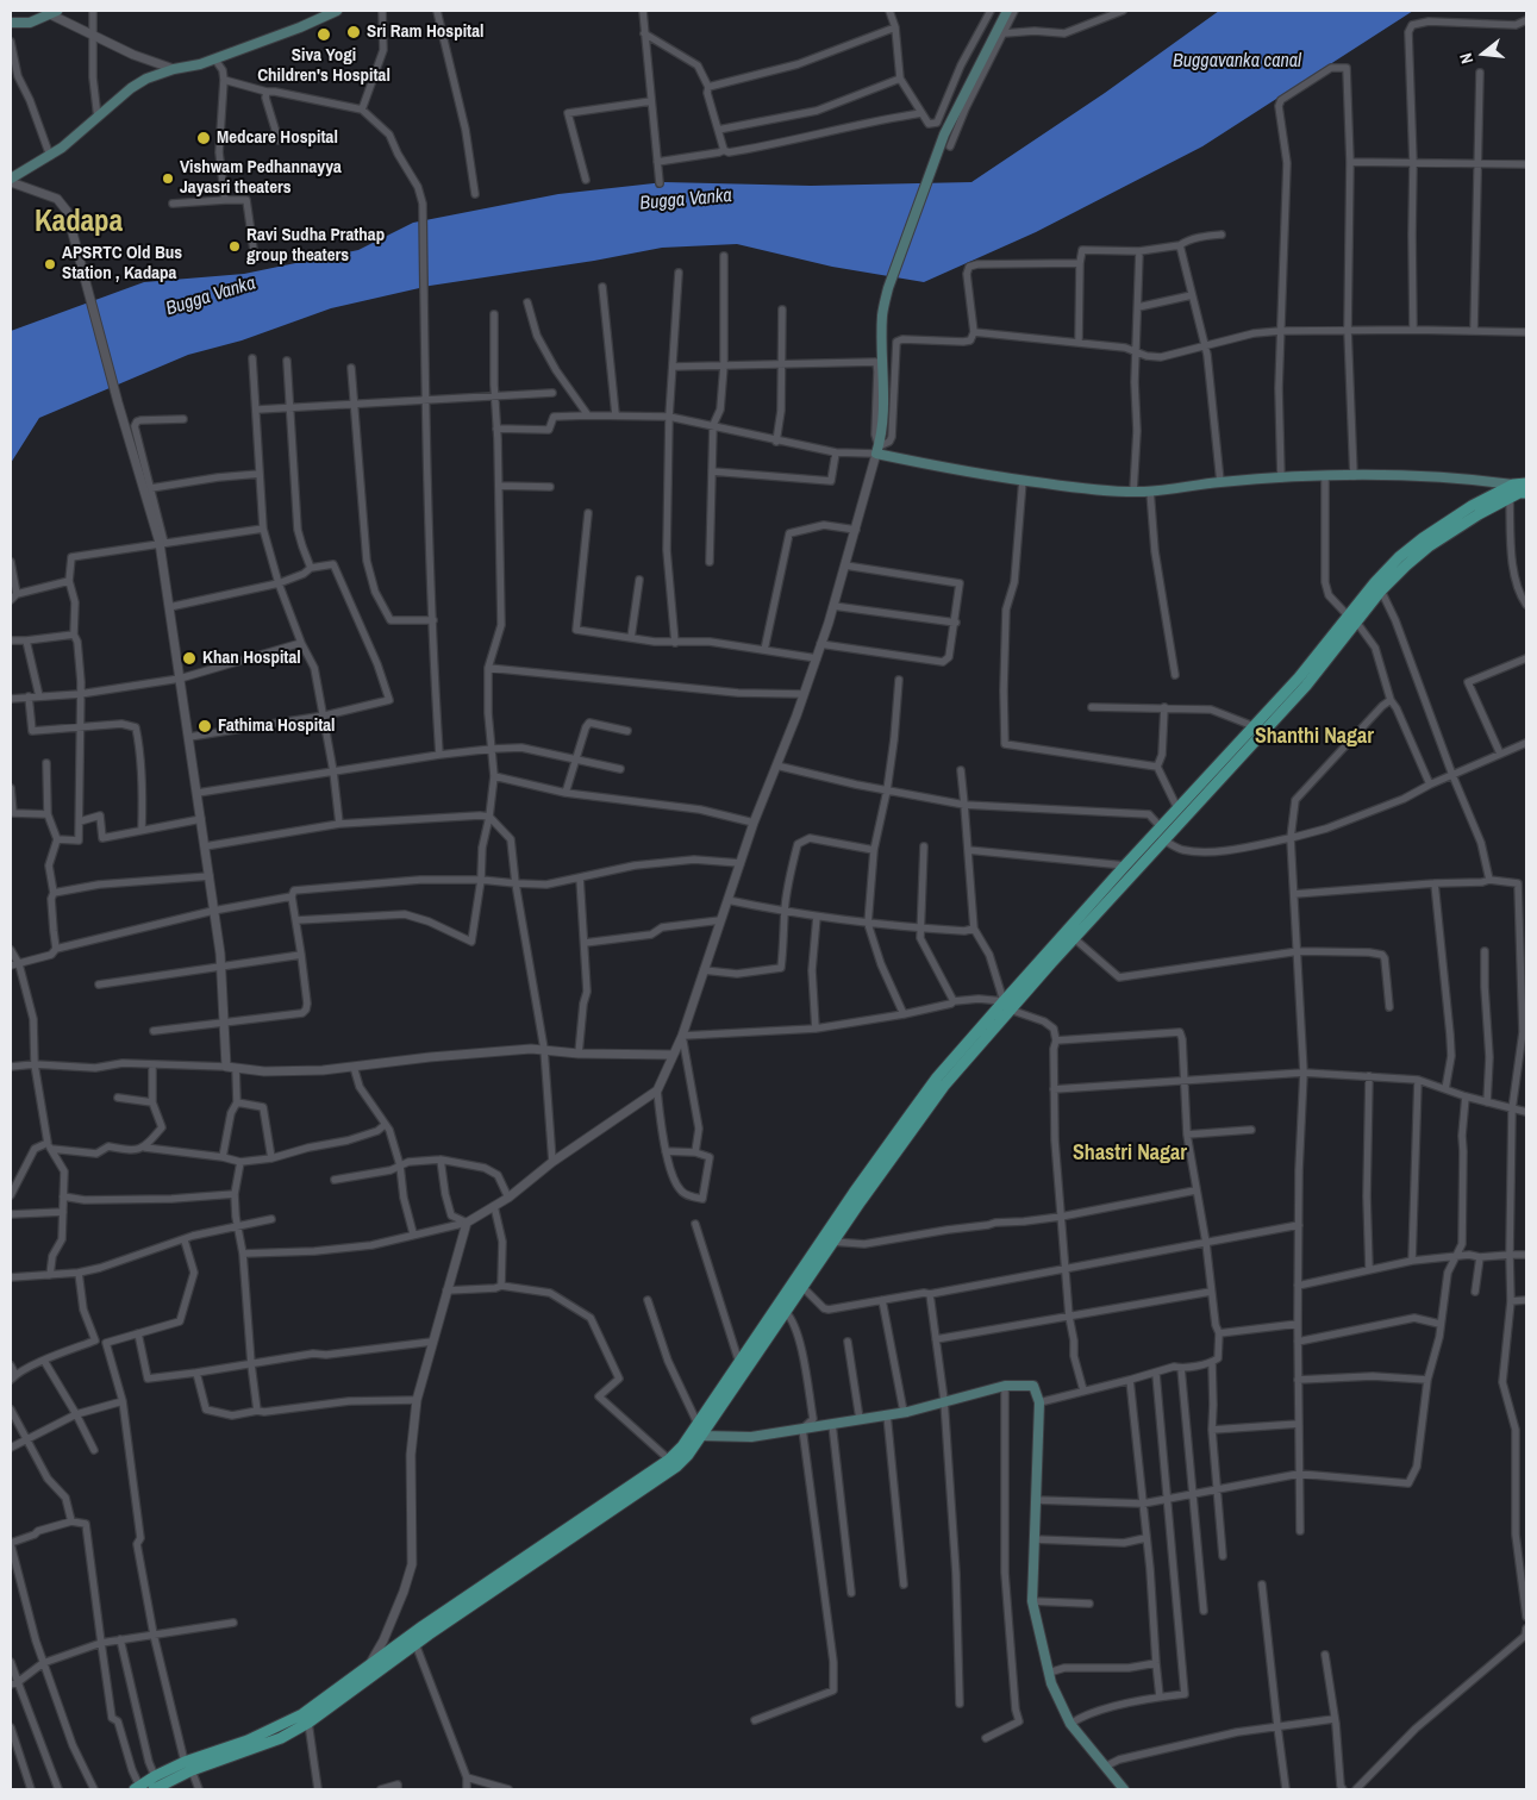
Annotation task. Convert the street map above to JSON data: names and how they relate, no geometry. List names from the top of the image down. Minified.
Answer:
{"districts":["Kadapa","Shanthi Nagar","Shastri Nagar"],"water":["Buggavanka canal","Bugga Vanka"],"places":["Sri Ram Hospital","Siva Yogi Children's Hospital","Medcare Hospital","Vishwam Pedhannayya Jayasri theaters","Ravi Sudha Prathap group theaters","APSRTC Old Bus Station , Kadapa","Khan Hospital","Fathima Hospital"],"north":"left"}
